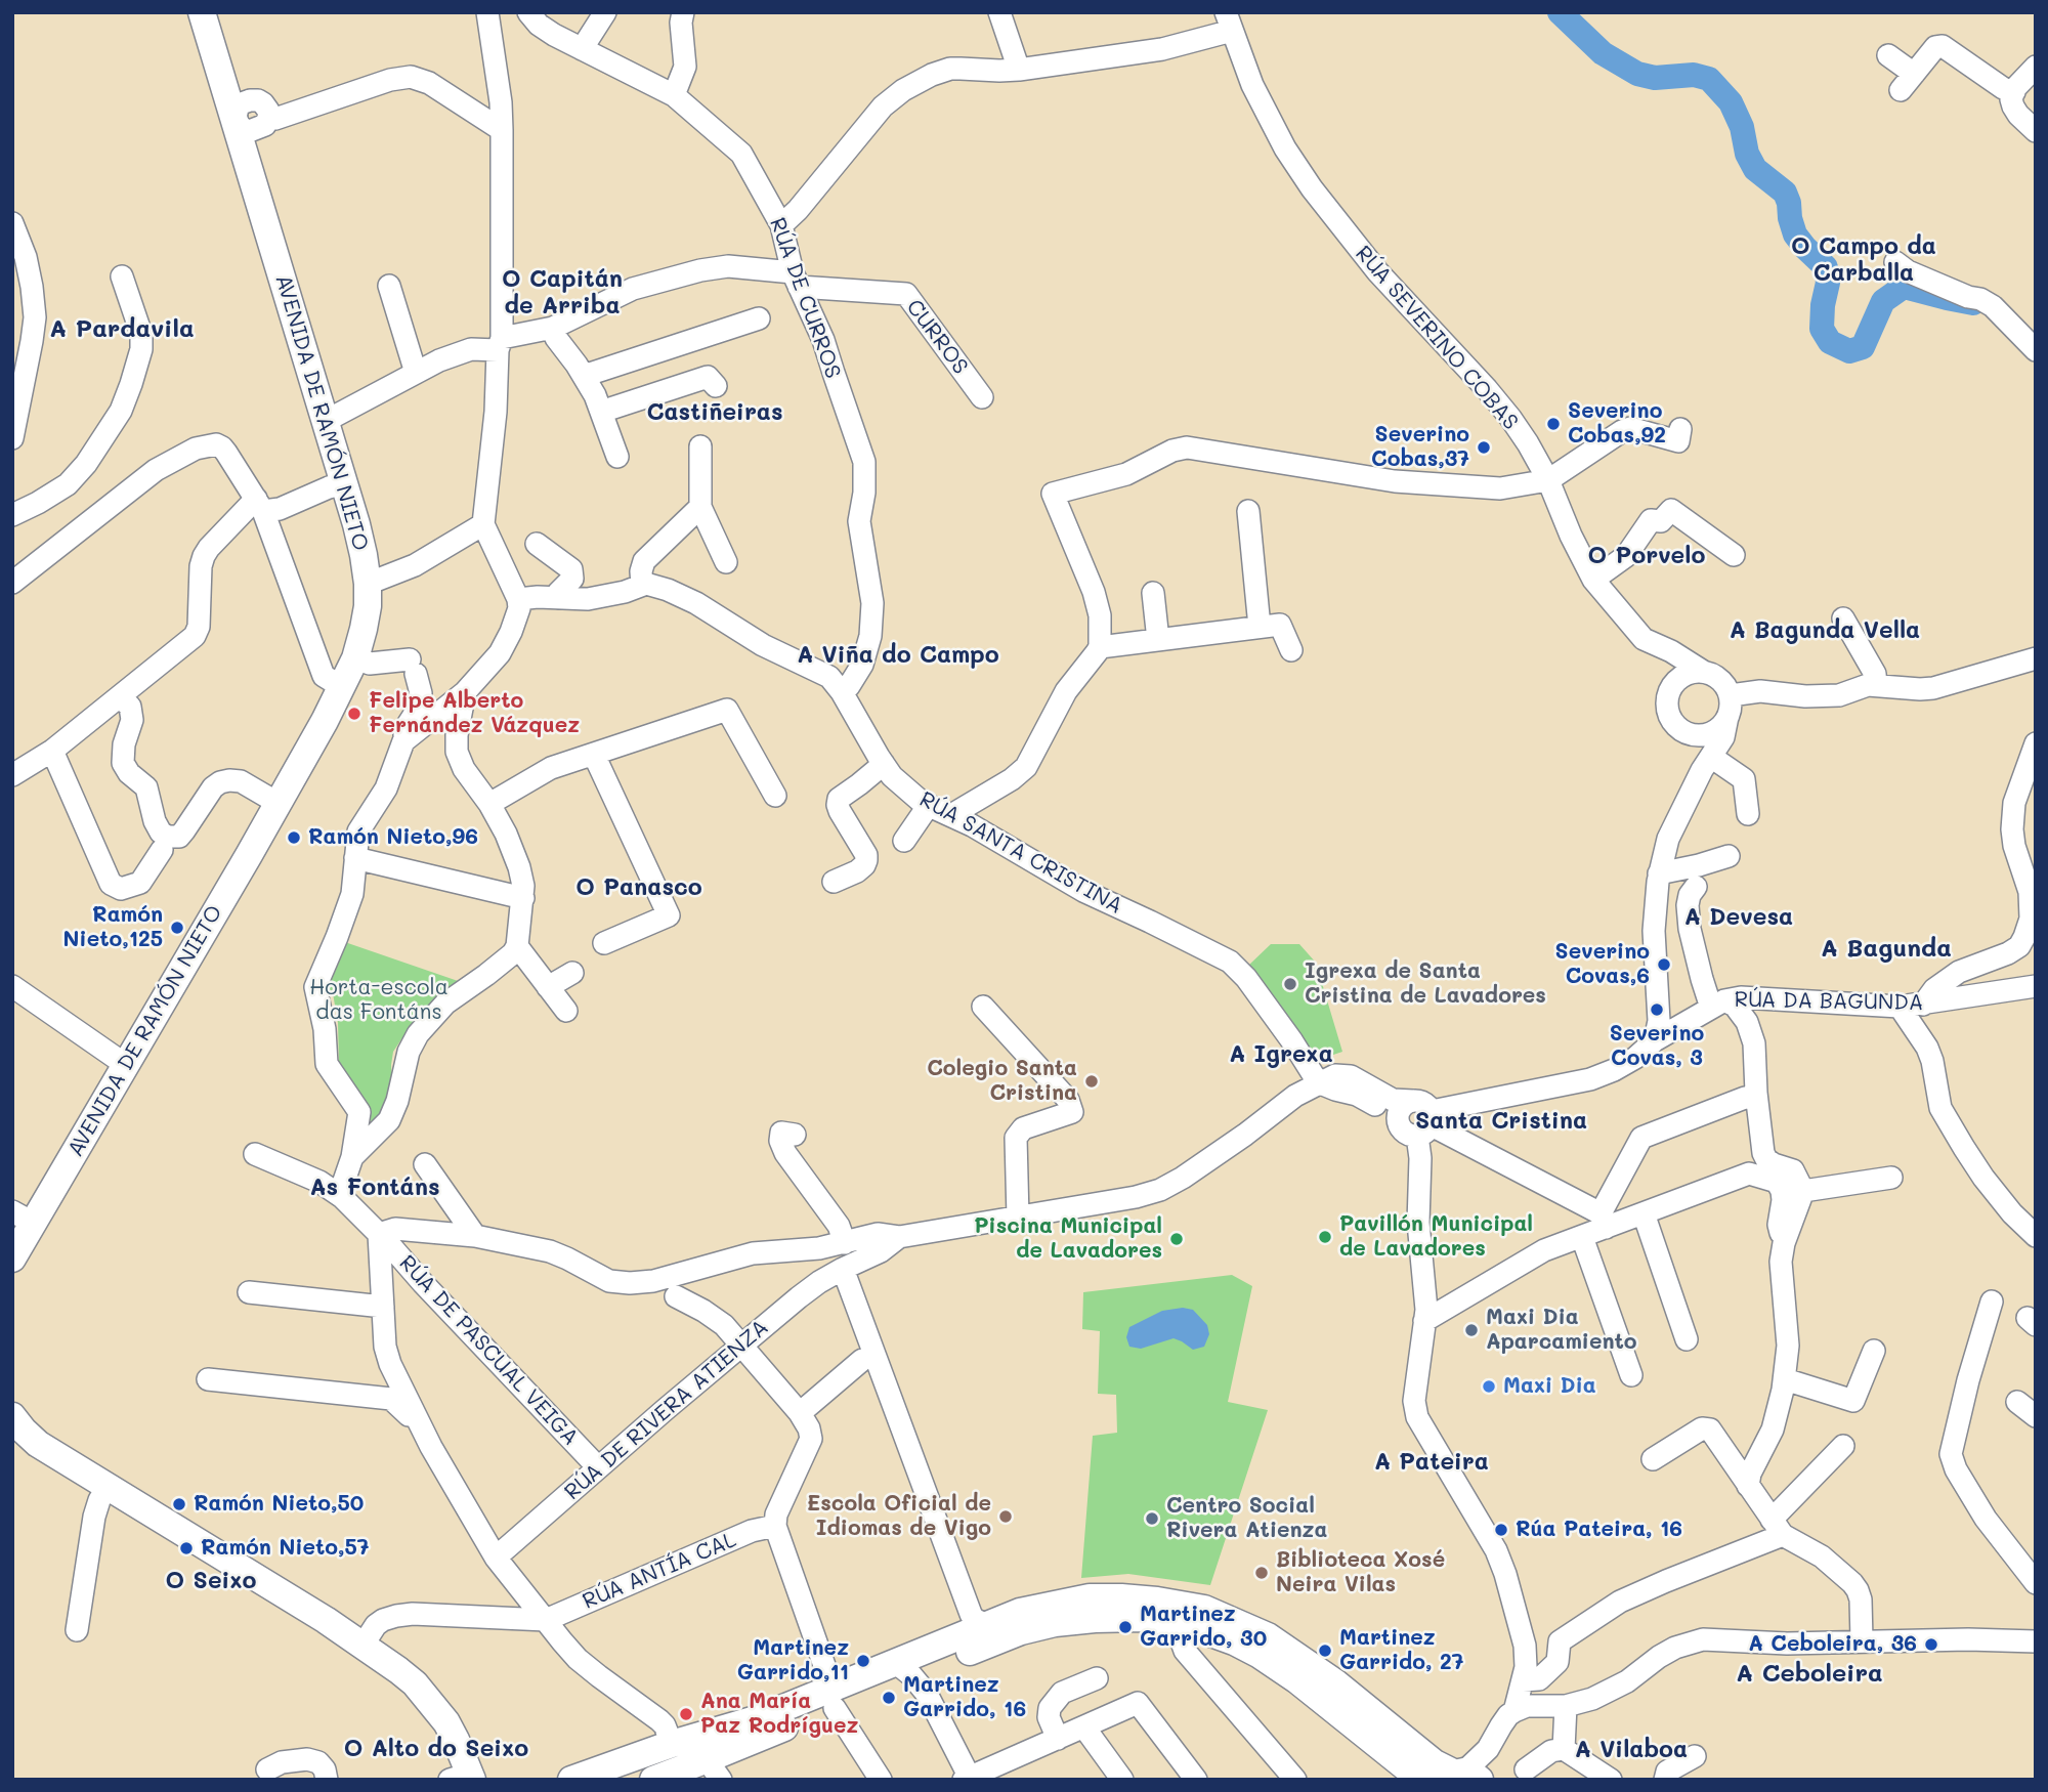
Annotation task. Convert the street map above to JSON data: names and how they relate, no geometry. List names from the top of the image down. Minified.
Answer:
{"streets":{"main road":["AVENIDA DE RAMÓN NIETO"],"street":["RÚA DE CURROS","CURROS","RÚA SEVERINO COBAS","RÚA SANTA CRISTINA","RÚA DA BAGUNDA","RÚA DE PASCUAL VEIGA","RÚA DE RIVERA ATIENZA","RÚA ANTÍA CAL"]},"crossings":[["RÚA DE CURROS","CURROS"],["RÚA DE CURROS","RÚA SANTA CRISTINA"],["RÚA DE PASCUAL VEIGA","RÚA DE RIVERA ATIENZA"]],"districts":["O Campo da Carballa","O Capitán de Arriba","A Pardavila","Castiñeiras","O Porvelo","A Bagunda Vella","A Viña do Campo","O Panasco","A Devesa","A Bagunda","A Igrexa","Santa Cristina","As Fontáns","A Pateira","O Seixo","A Ceboleira","O Alto do Seixo","A Vilaboa"],"parks":["Horta-escola das Fontáns"],"places":["Severino Cobas,92","Severino Cobas,37","Felipe Alberto Fernández Vázquez","Ramón Nieto,96","Ramón Nieto,125","Severino Covas,6","Igrexa de Santa Cristina de Lavadores","Severino Covas, 3","Colegio Santa Cristina","Pavillón Municipal de Lavadores","Piscina Municipal de Lavadores","Maxi Dia Aparcamiento","Maxi Dia","Ramón Nieto,50","Escola Oficial de Idiomas de Vigo","Centro Social Rivera Atienza","Rúa Pateira, 16","Ramón Nieto,57","Biblioteca Xosé Neira Vilas","Martinez Garrido, 30","A Ceboleira, 36","Martinez Garrido, 27","Martinez Garrido,11","Martinez Garrido, 16","Ana María Paz Rodríguez"]}
